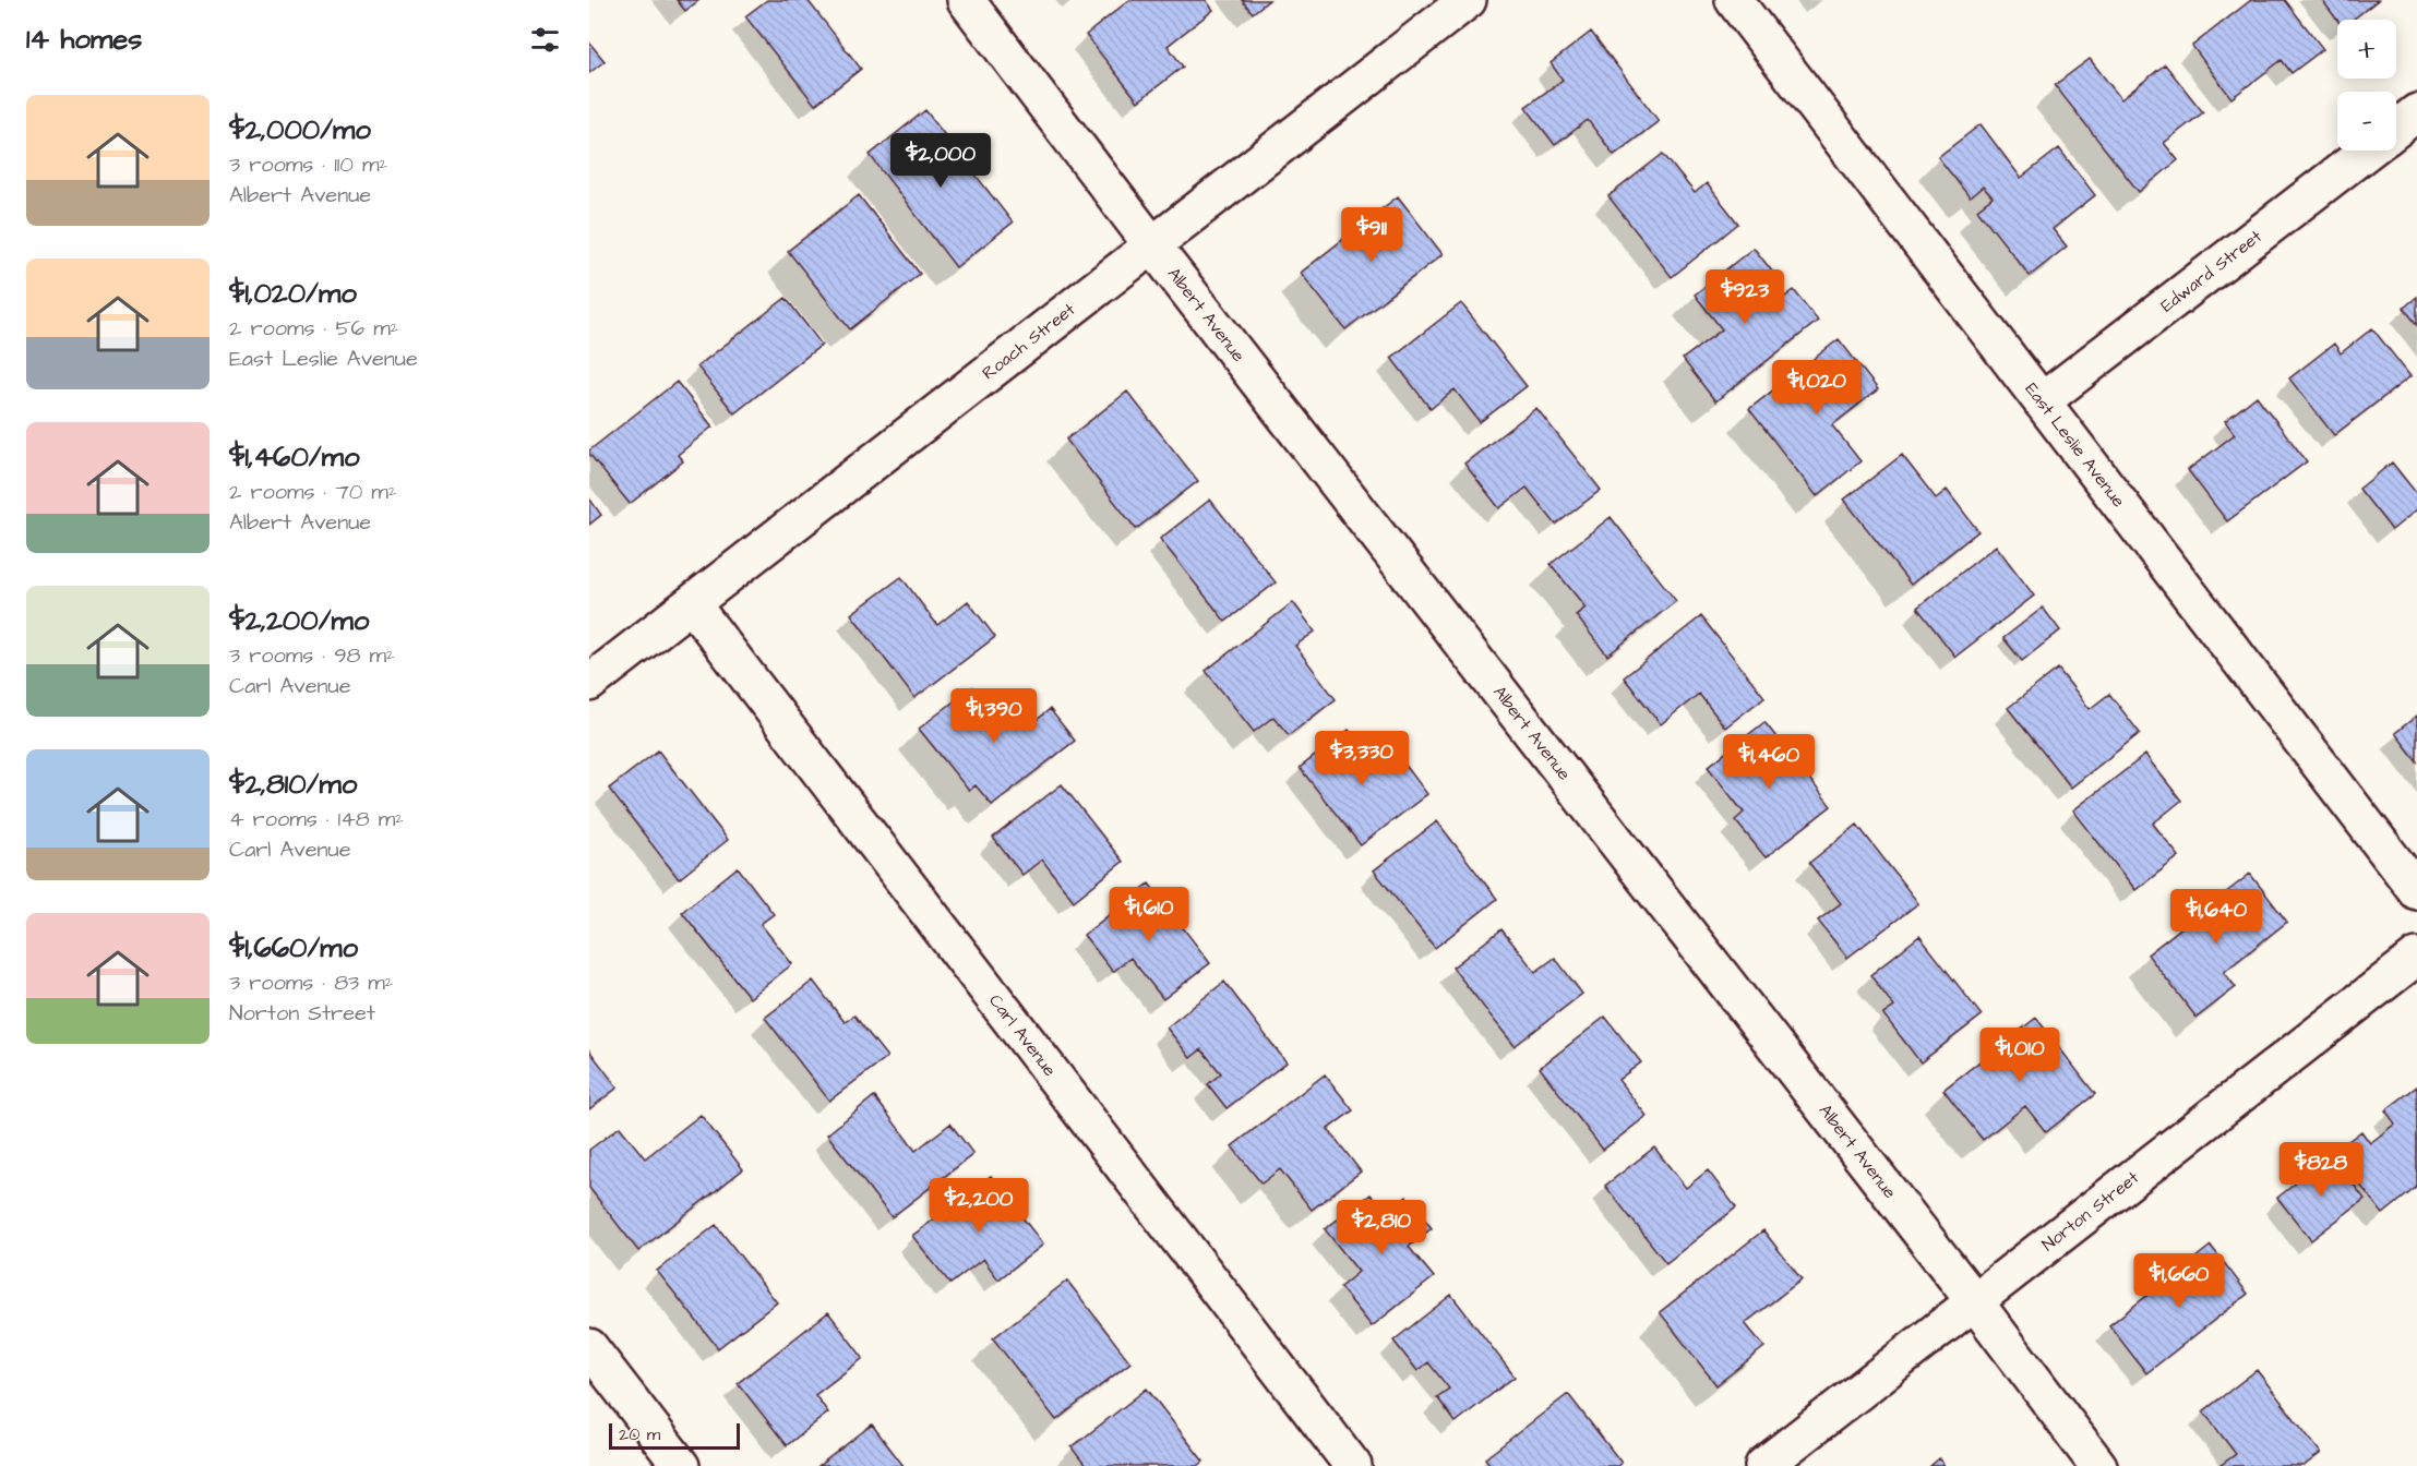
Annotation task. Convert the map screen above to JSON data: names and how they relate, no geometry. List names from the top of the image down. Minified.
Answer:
{"streets":{"street":["Edward Street","Albert Avenue","Roach Street","East Leslie Avenue","Carl Avenue","Norton Street"]},"crossings":[["Edward Street","East Leslie Avenue"],["Albert Avenue","Roach Street"],["Albert Avenue","Norton Street"],["Roach Street","Carl Avenue"]],"scale_bar":"20 m","page":{"heading":"14 homes","map_buttons":["+","−"],"list":[{"name":"$2,000/mo","note":"3 rooms · 110 m² · Albert Avenue"},{"name":"$1,020/mo","note":"2 rooms · 56 m² · East Leslie Avenue"},{"name":"$1,460/mo","note":"2 rooms · 70 m² · Albert Avenue"},{"name":"$2,200/mo","note":"3 rooms · 98 m² · Carl Avenue"},{"name":"$2,810/mo","note":"4 rooms · 148 m² · Carl Avenue"},{"name":"$1,660/mo","note":"3 rooms · 83 m² · Norton Street"}],"price":["$2,000","$911","$923","$1,020","$1,390","$3,330","$1,460","$1,610","$1,640","$1,010","$828","$2,200","$2,810","$1,660"],"scale":"20 m"}}
